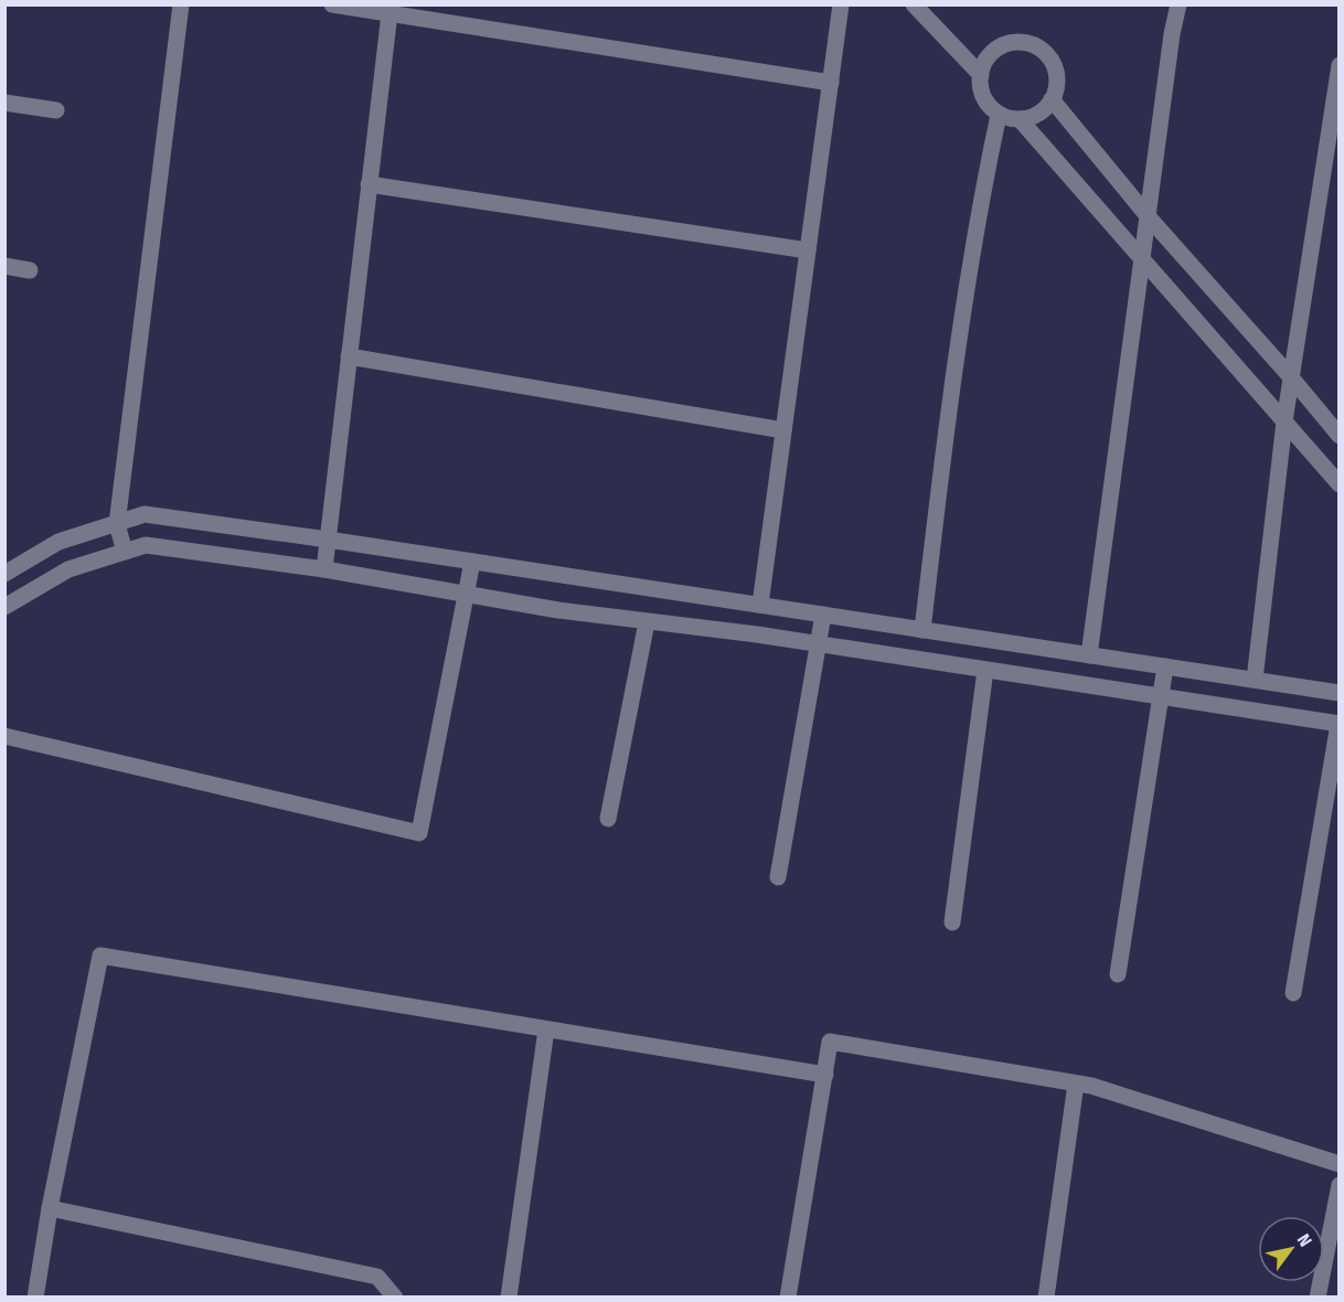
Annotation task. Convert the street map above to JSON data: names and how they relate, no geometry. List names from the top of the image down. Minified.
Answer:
{"north":"top right"}
